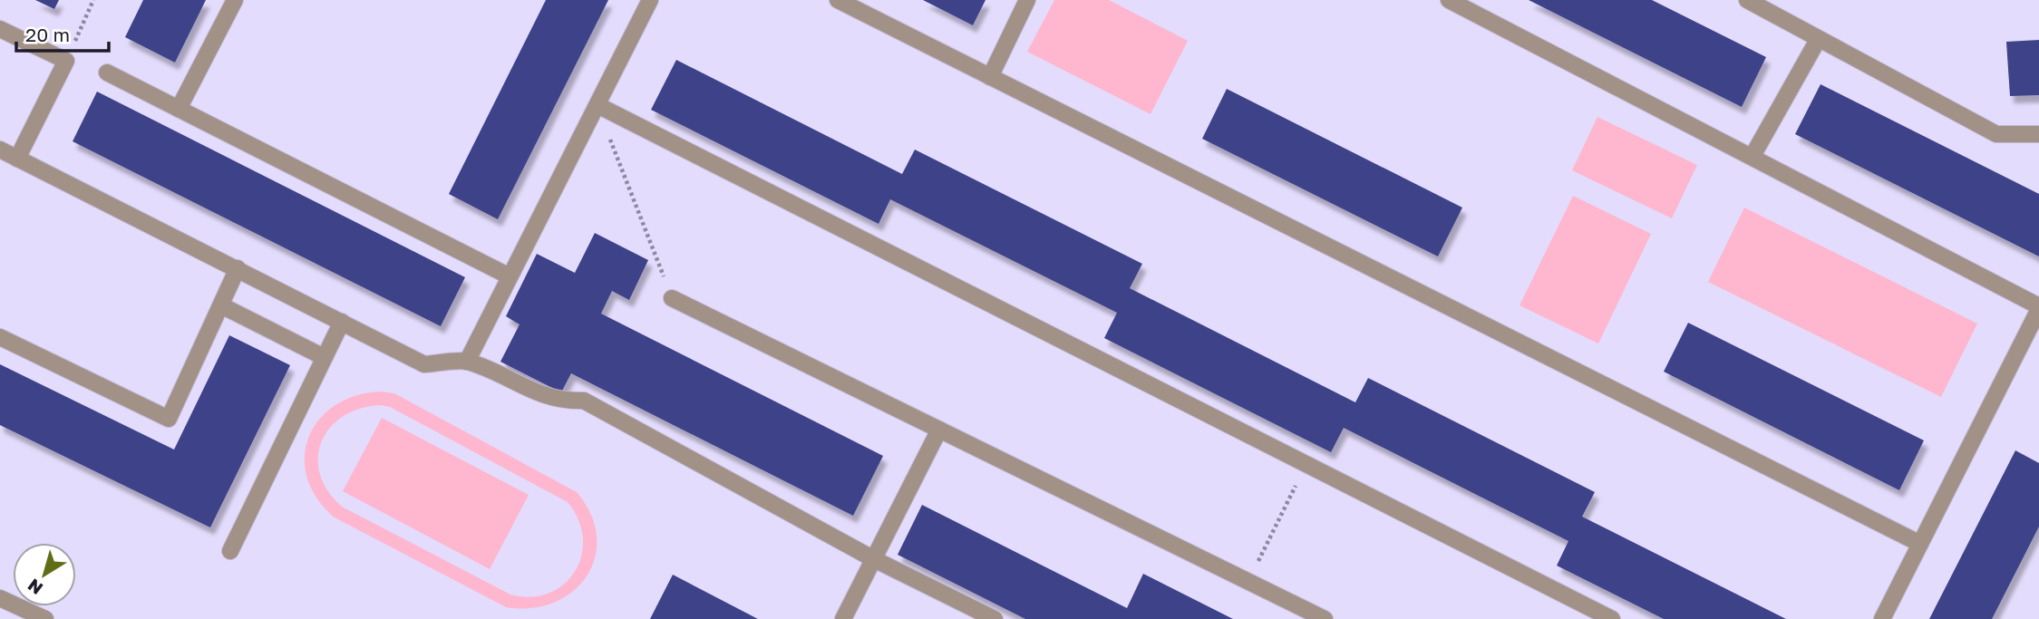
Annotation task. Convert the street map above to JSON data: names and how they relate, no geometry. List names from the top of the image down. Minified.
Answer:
{"scale_bar":"20 m","north":"bottom left"}
